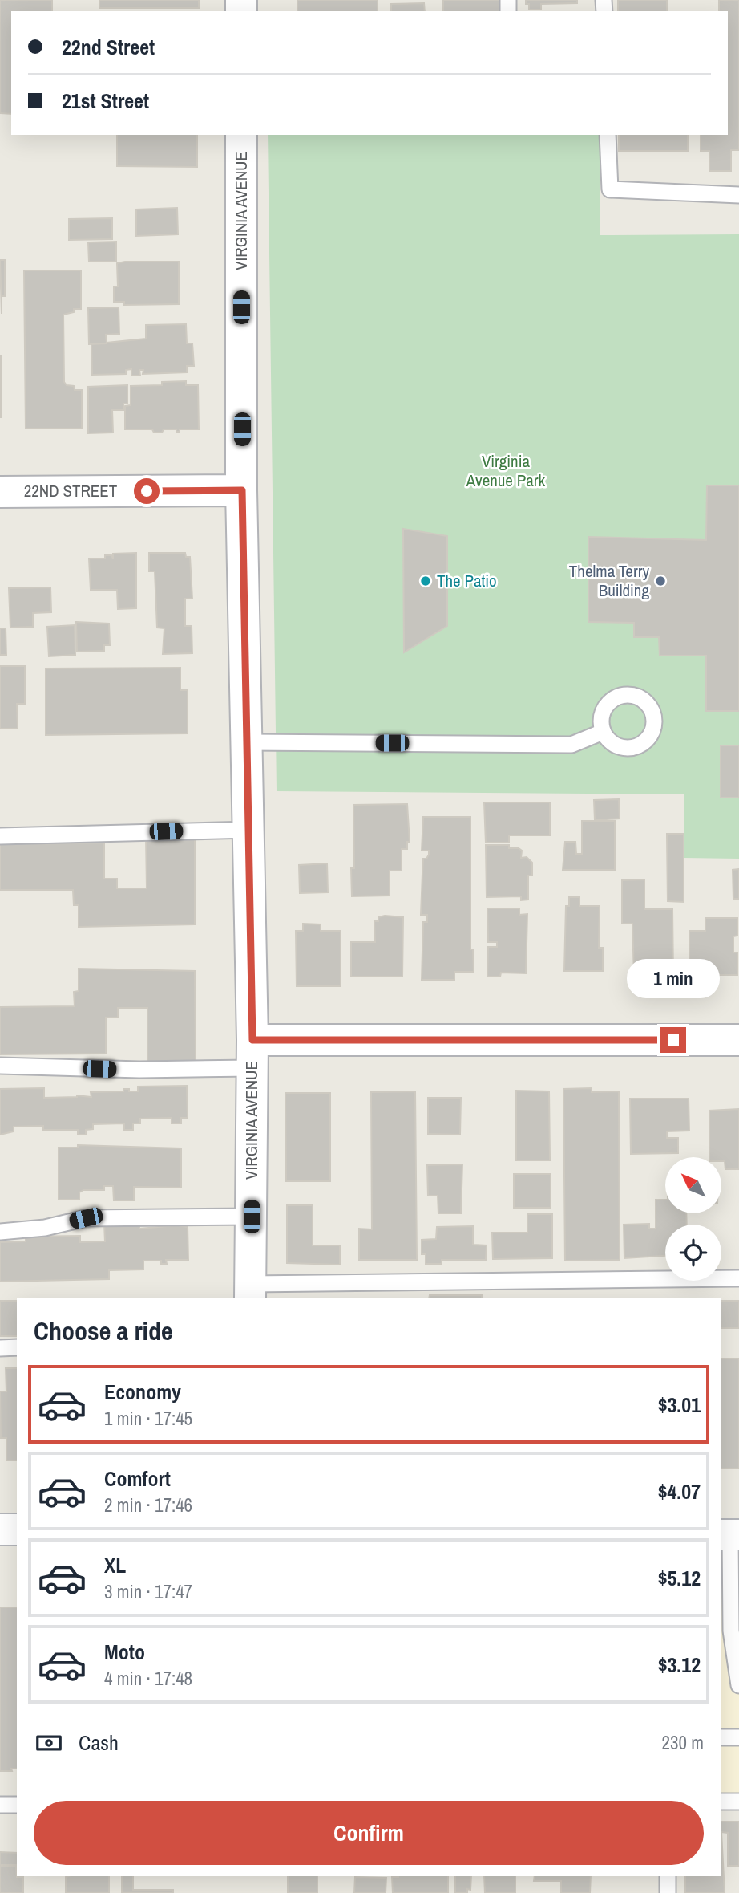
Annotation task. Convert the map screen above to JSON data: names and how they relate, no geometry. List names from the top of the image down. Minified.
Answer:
{"streets":{"street":["VIRGINIA AVENUE","22ND STREET"]},"crossings":[["VIRGINIA AVENUE","22ND STREET"]],"parks":["Virginia Avenue Park"],"places":["The Patio","Thelma Terry Building"],"north":"top left","page":{"banner":["22nd Street","21st Street"],"bubble":"1 min","heading":"Choose a ride","list":[{"name":"Economy","note":"1 min · 17:45","value":"$3.01"},{"name":"Comfort","note":"2 min · 17:46","value":"$4.07"},{"name":"XL","note":"3 min · 17:47","value":"$5.12"},{"name":"Moto","note":"4 min · 17:48","value":"$3.12"}],"pay":["Cash","230 m"],"buttons":"Confirm"}}
